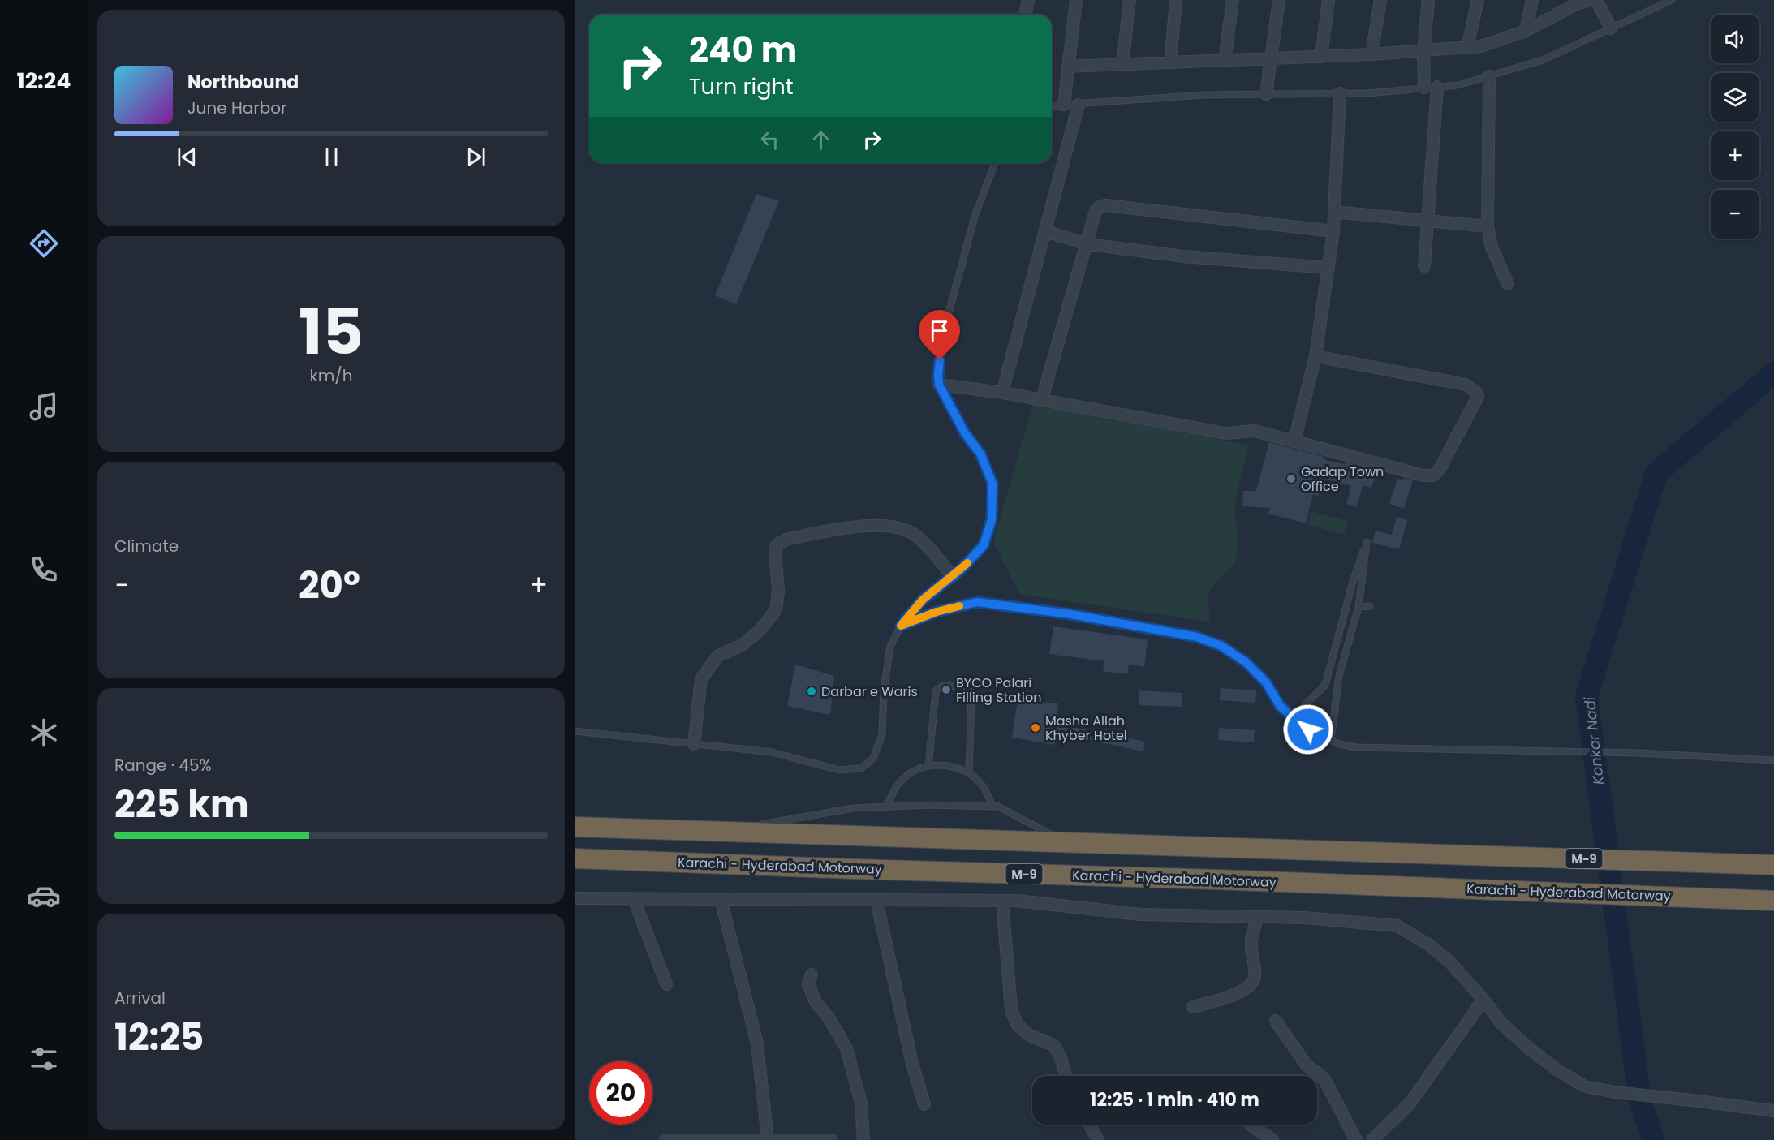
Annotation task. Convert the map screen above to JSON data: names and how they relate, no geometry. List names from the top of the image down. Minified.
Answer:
{"streets":{"highway":["M-9","Karachi - Hyderabad Motorway"]},"water":["Konkar Nadi"],"places":["Gadap Town Office","BYCO Palari Filling Station","Darbar e Waris","Masha Allah Khyber Hotel"],"page":{"tabs":"12:24","map_buttons":["+","−"],"turn":["240 m","Turn right"],"song":["Northbound","June Harbor"],"tile":[["15","km/h"],"Climate",["Range · 45%","225 km"],["Arrival","12:25"]],"heat":["−","20°","+"],"limit":"20","trip":"12:25 · 1 min · 410 m"}}
